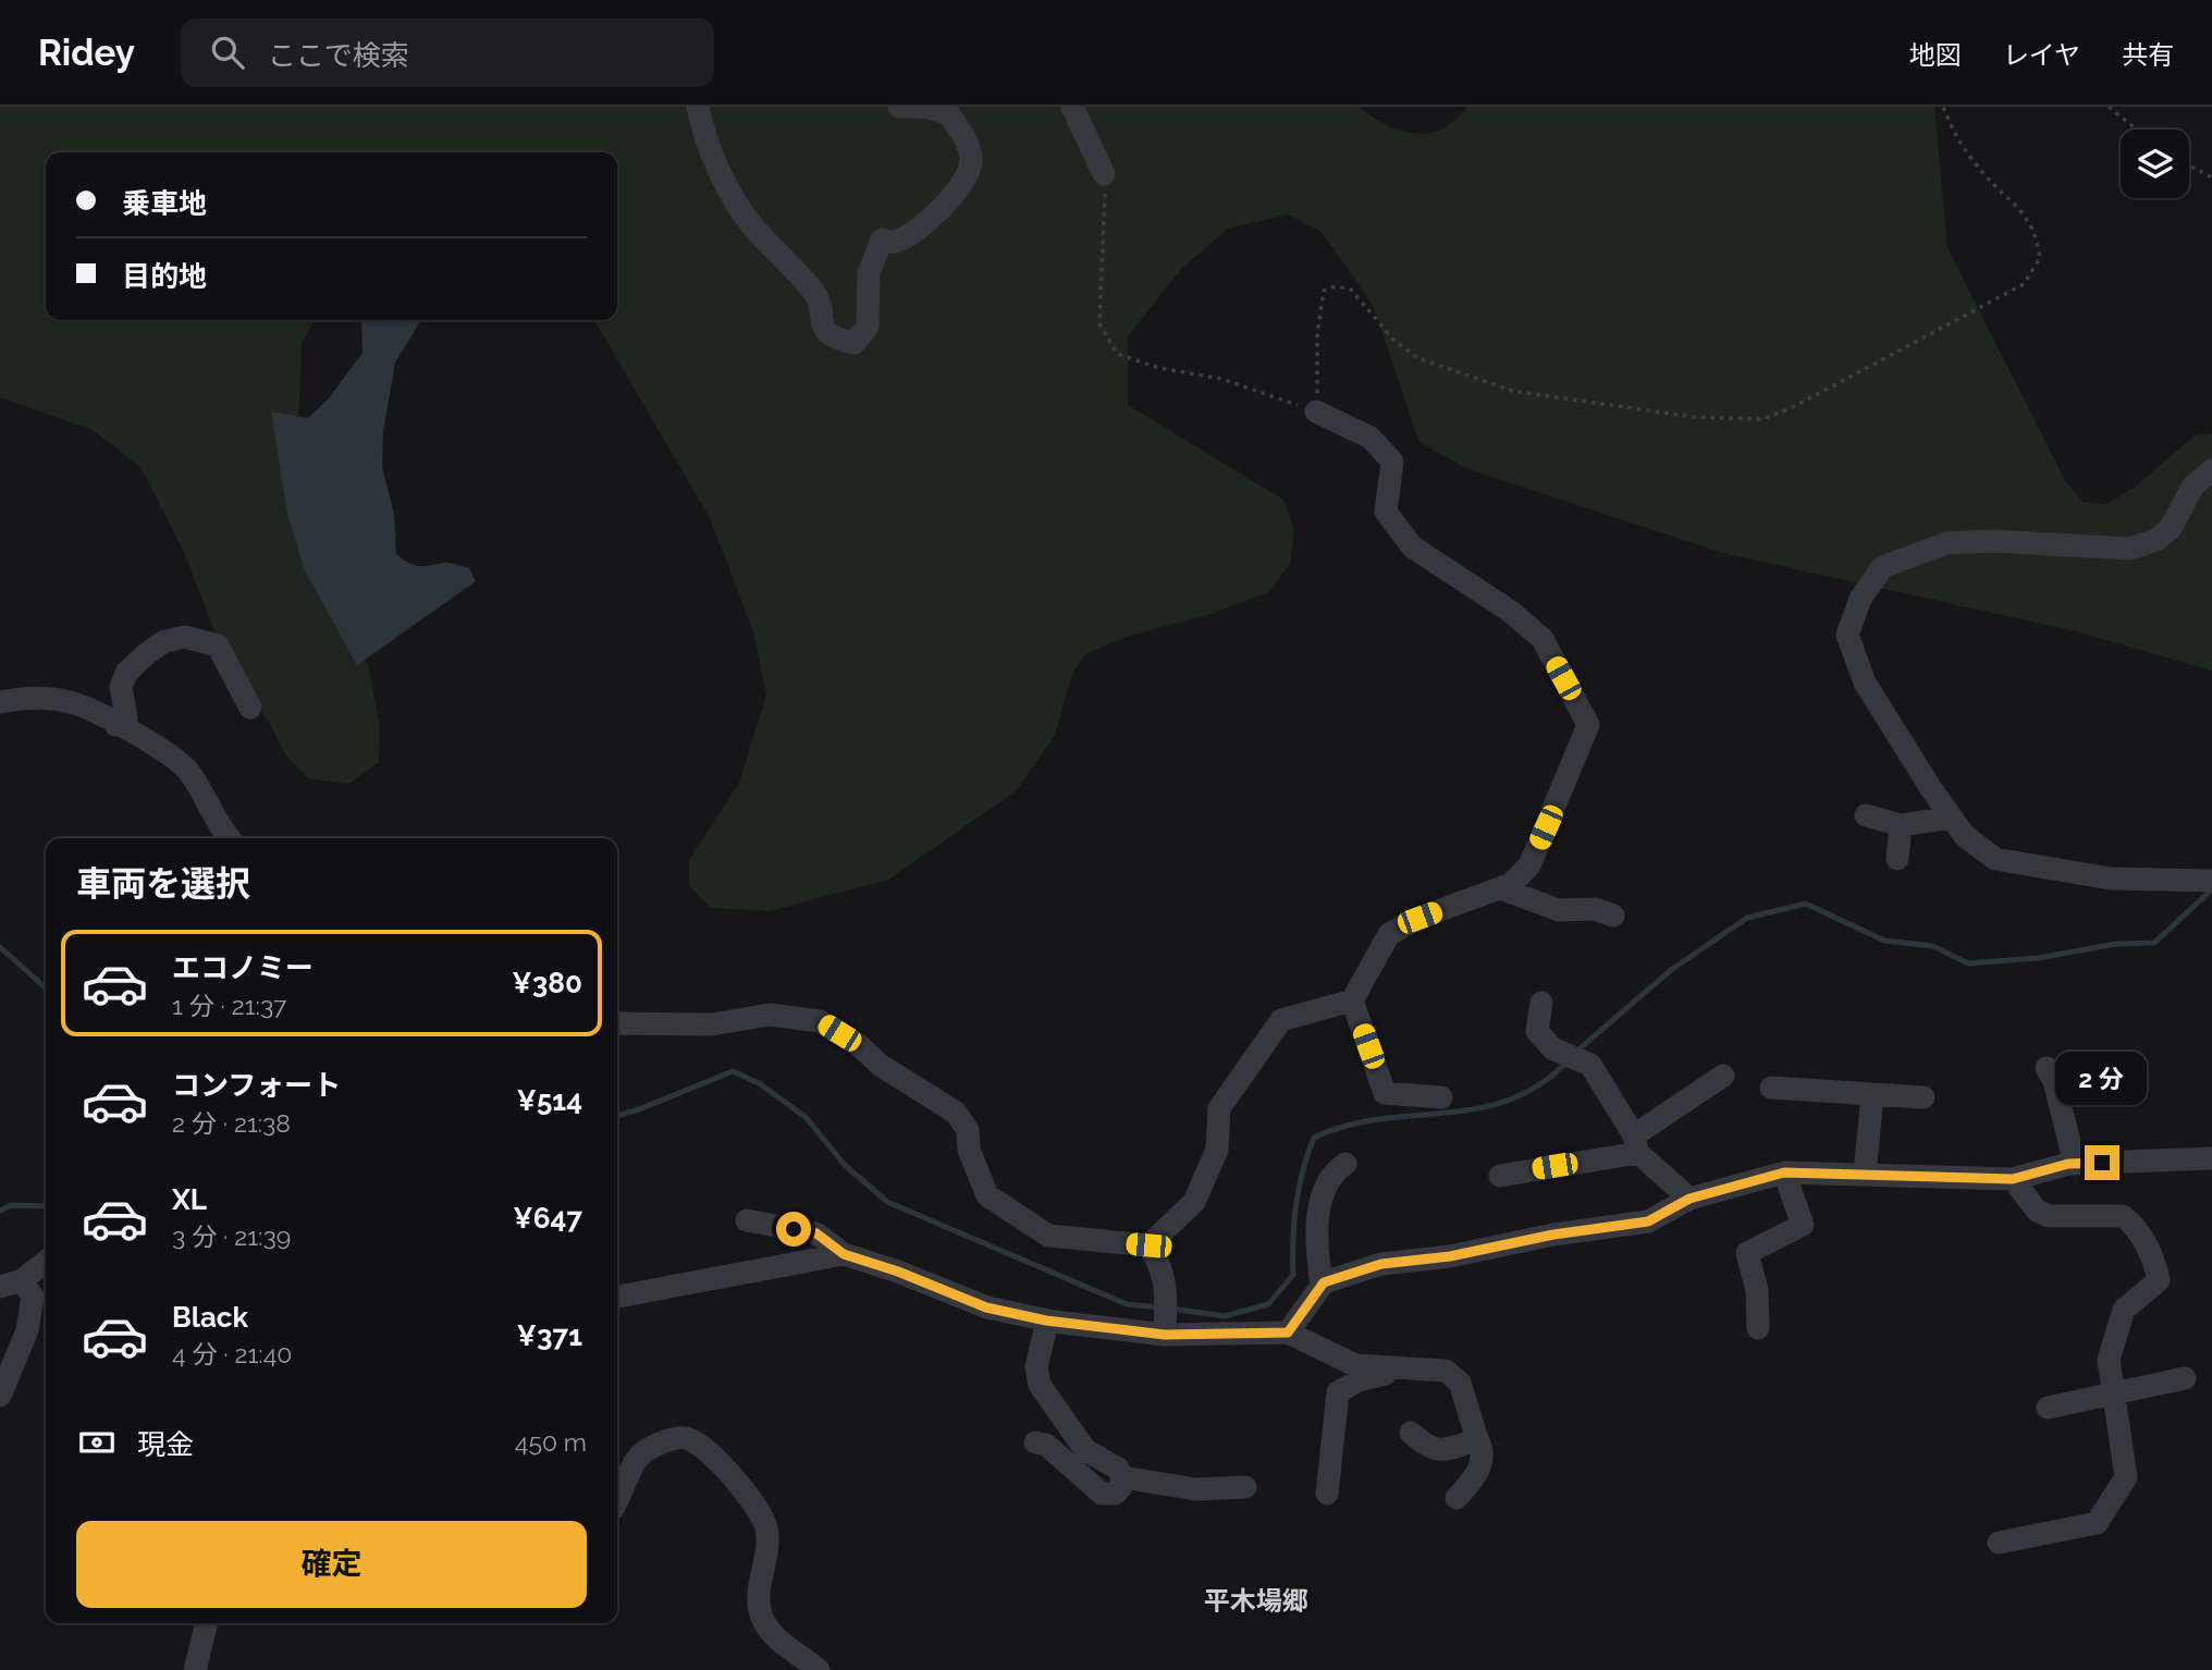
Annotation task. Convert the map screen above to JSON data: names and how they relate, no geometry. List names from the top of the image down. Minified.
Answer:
{"districts":["平木場郷"],"page":{"header":"Ridey","search":"ここで検索","nav":["地図","レイヤ","共有"],"banner":["乗車地","目的地"],"heading":"車両を選択","list":[{"name":"エコノミー","note":"1 分 · 21:37","value":"¥380"},{"name":"コンフォート","note":"2 分 · 21:38","value":"¥514"},{"name":"XL","note":"3 分 · 21:39","value":"¥647"},{"name":"Black","note":"4 分 · 21:40","value":"¥371"}],"bubble":"2 分","pay":["現金","450 m"],"buttons":"確定"}}
